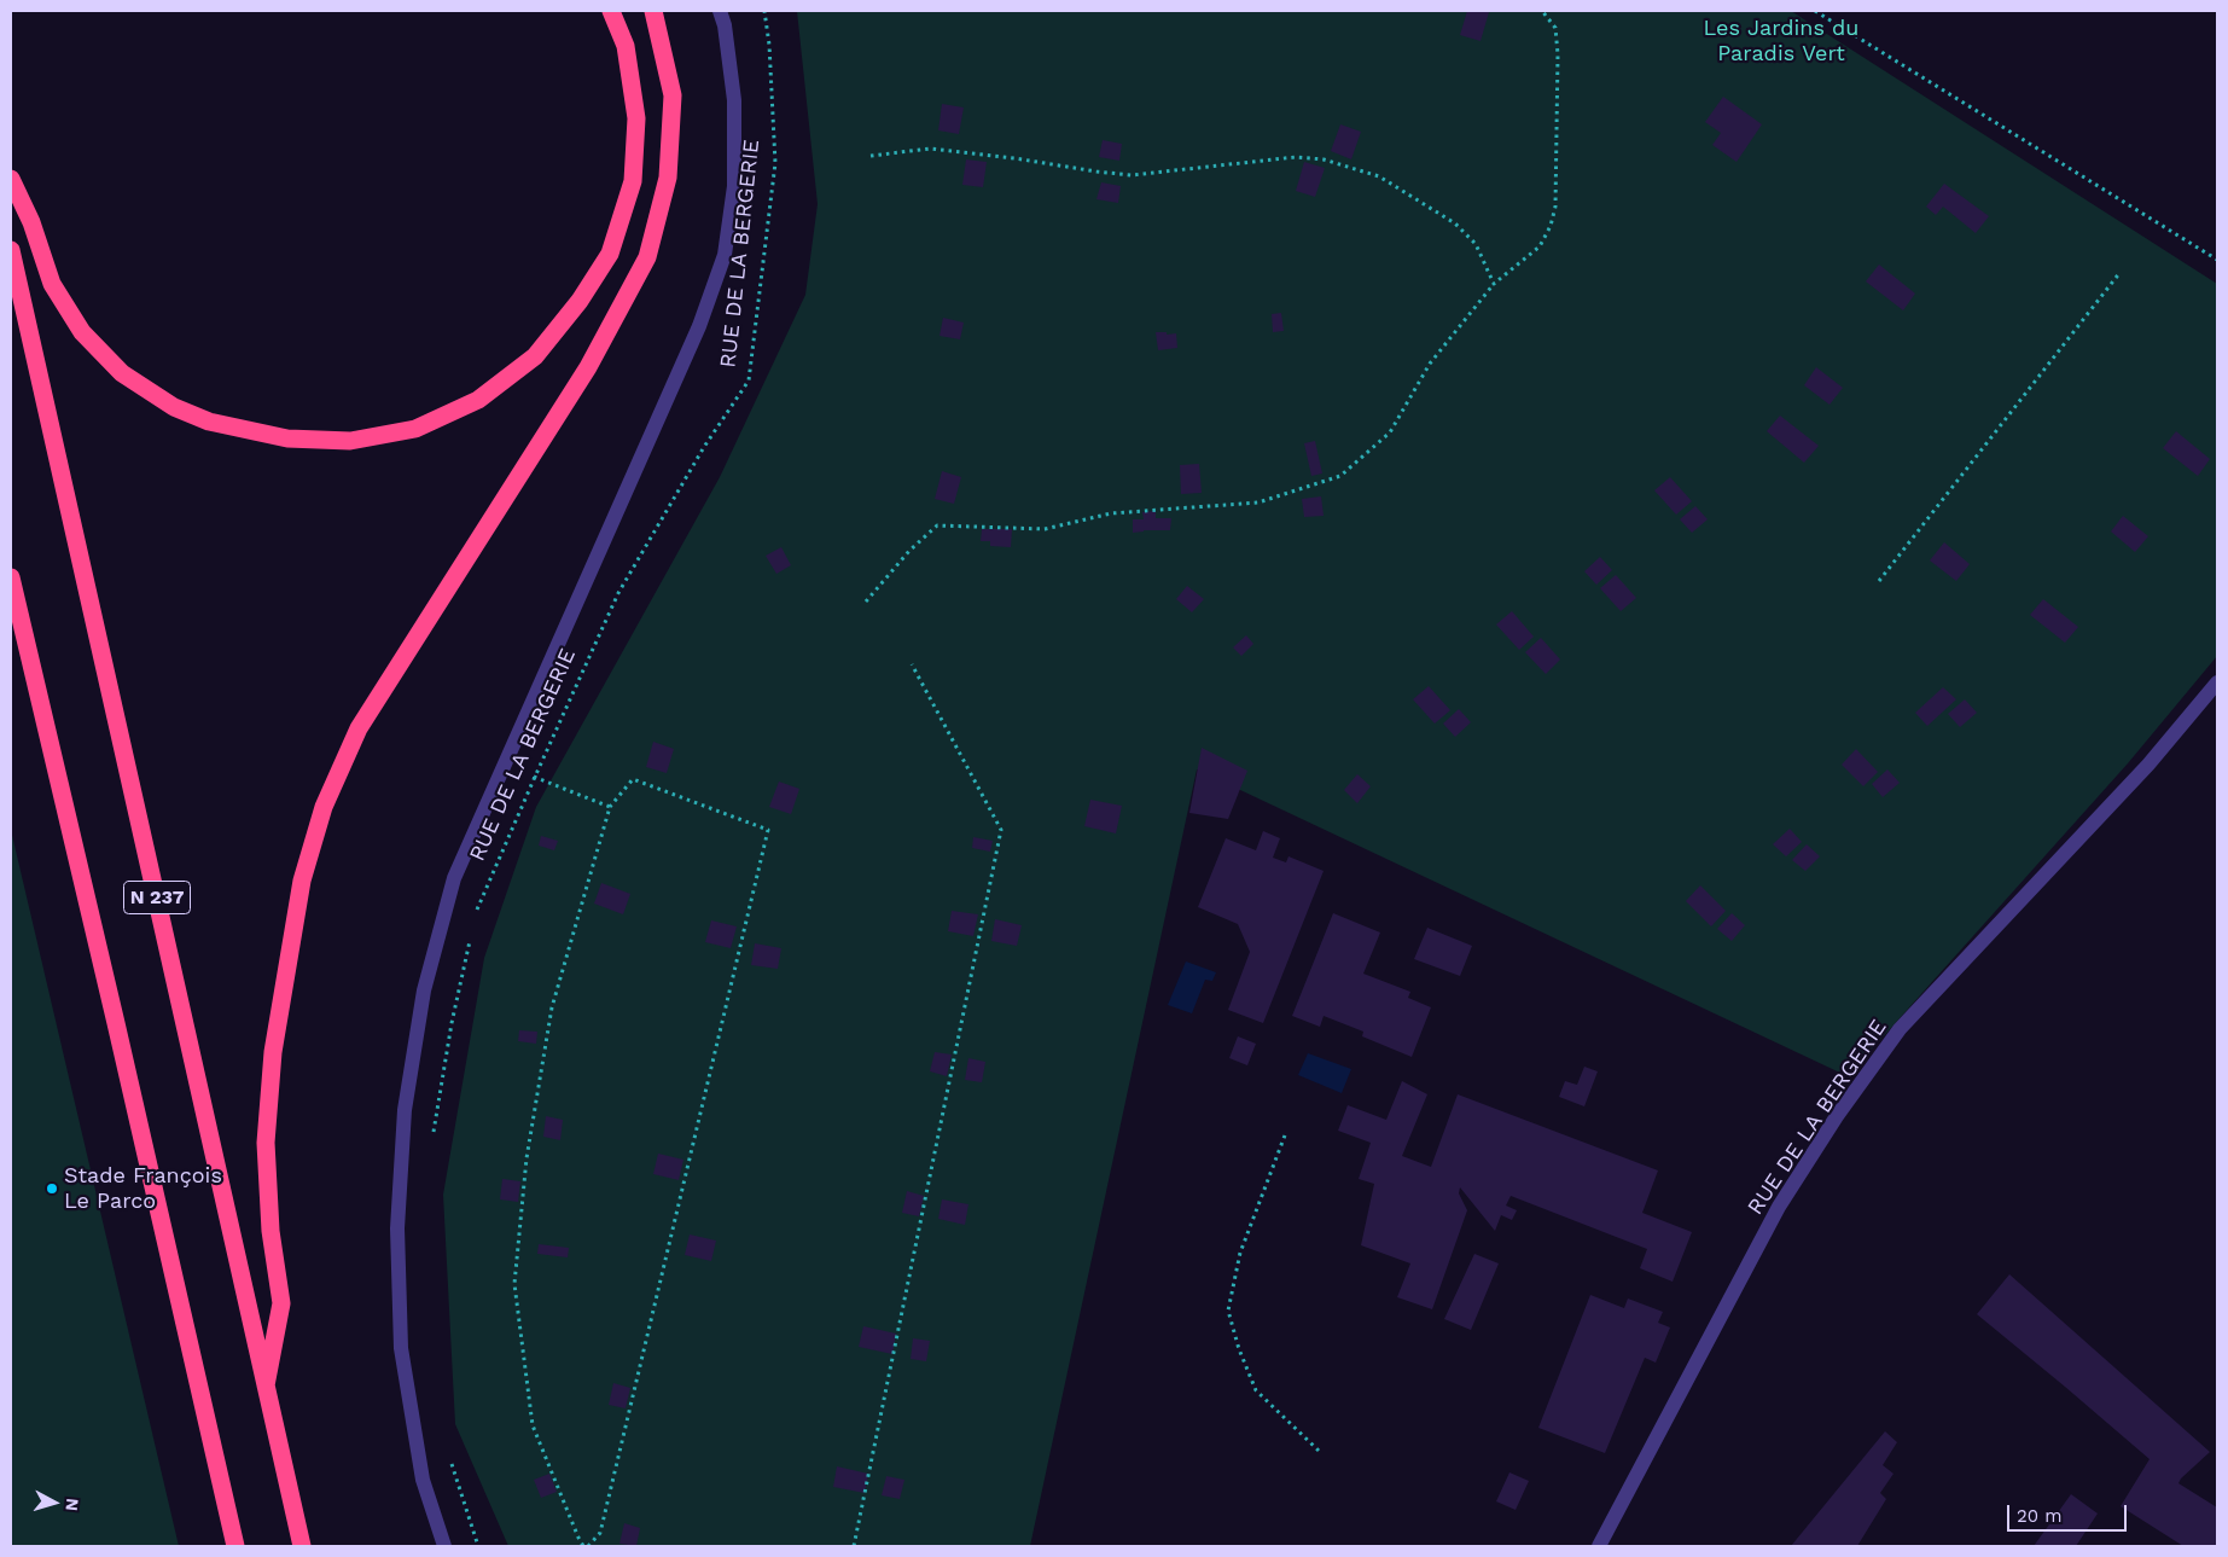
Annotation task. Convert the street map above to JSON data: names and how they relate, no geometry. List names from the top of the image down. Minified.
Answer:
{"streets":{"highway":["N 237"],"street":["RUE DE LA BERGERIE"]},"parks":["Les Jardins du Paradis Vert"],"places":["Stade François Le Parco"],"scale_bar":"20 m","north":"right"}
